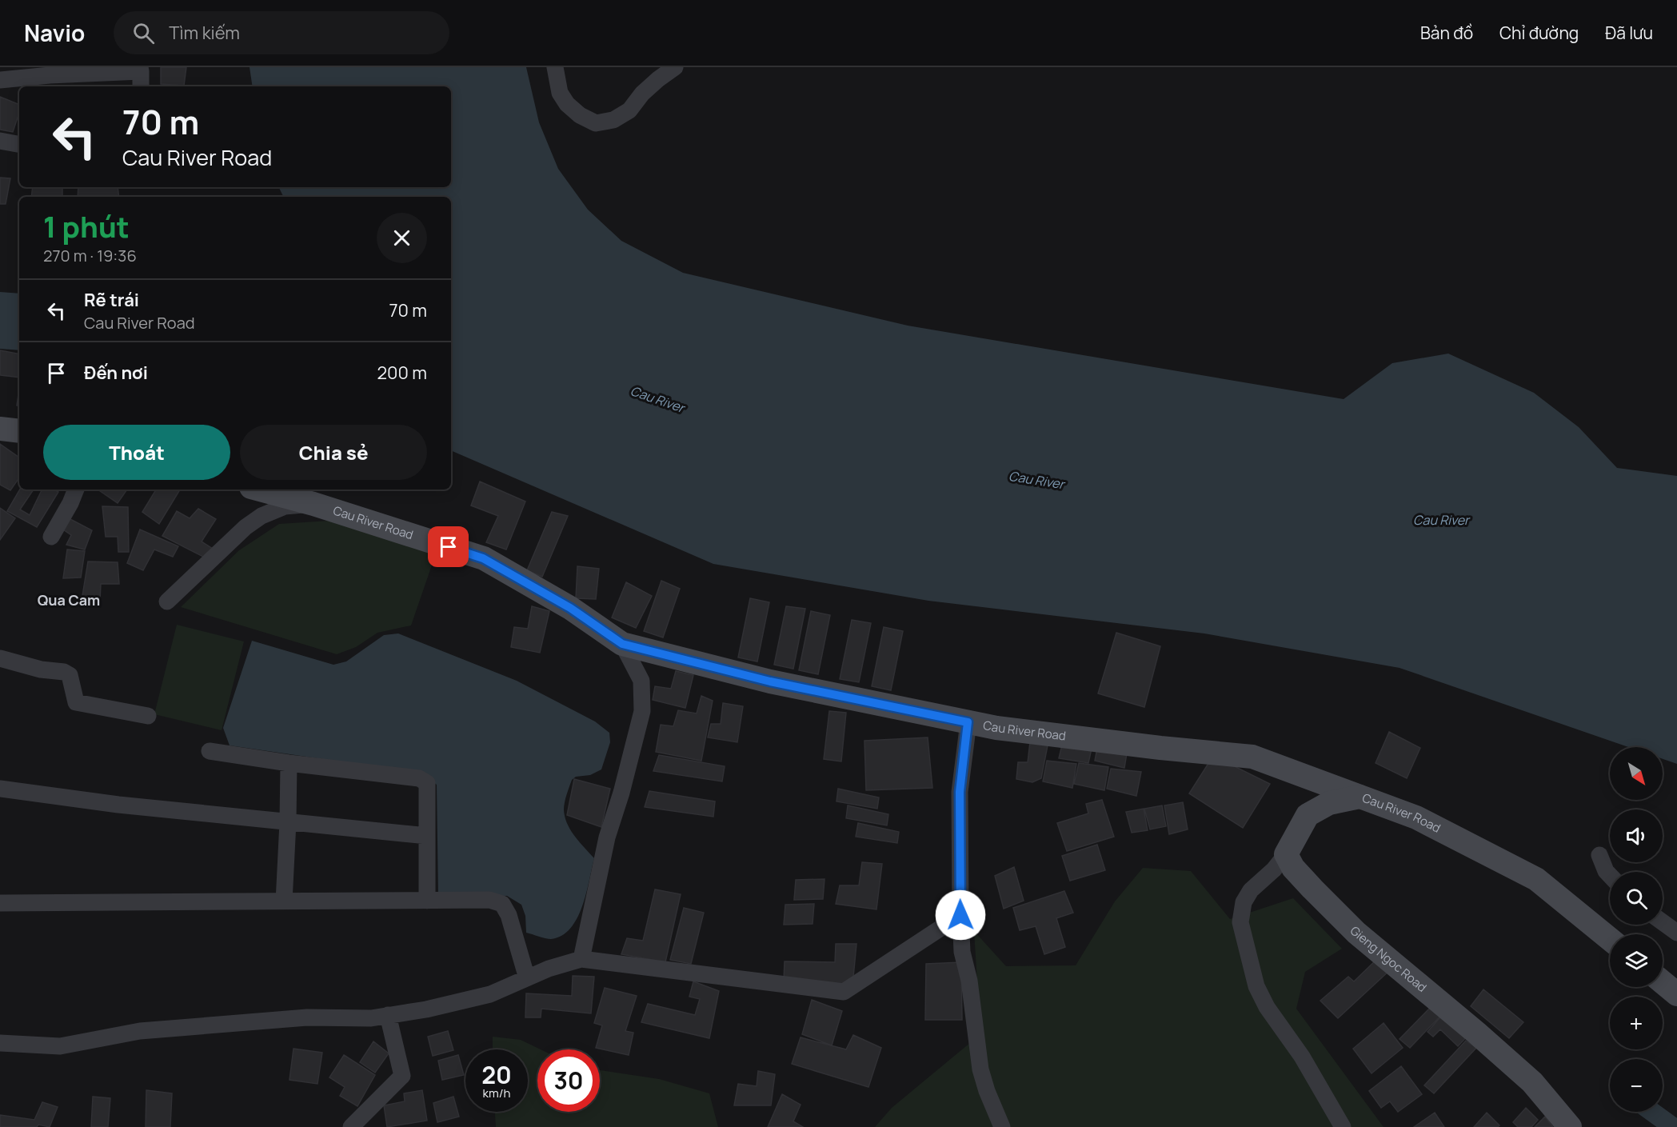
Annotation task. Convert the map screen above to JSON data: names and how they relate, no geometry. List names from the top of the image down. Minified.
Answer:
{"streets":{"main road":["Cau River Road","Gieng Ngoc Road"]},"districts":["Qua Cam"],"water":["Cau River"],"north":"bottom right","page":{"header":"Navio","search":"Tìm kiếm","nav":["Bản đồ","Chỉ đường","Đã lưu"],"turn":["70 m","Cau River Road"],"heading":["1 phút","270 m · 19:36"],"list":[{"name":"Rẽ trái","note":"Cau River Road","value":"70 m"},{"name":"Đến nơi","value":"200 m"}],"buttons":["Thoát","Chia sẻ"],"map_buttons":["+","−"],"speed":"20 km/h","limit":"30"}}
